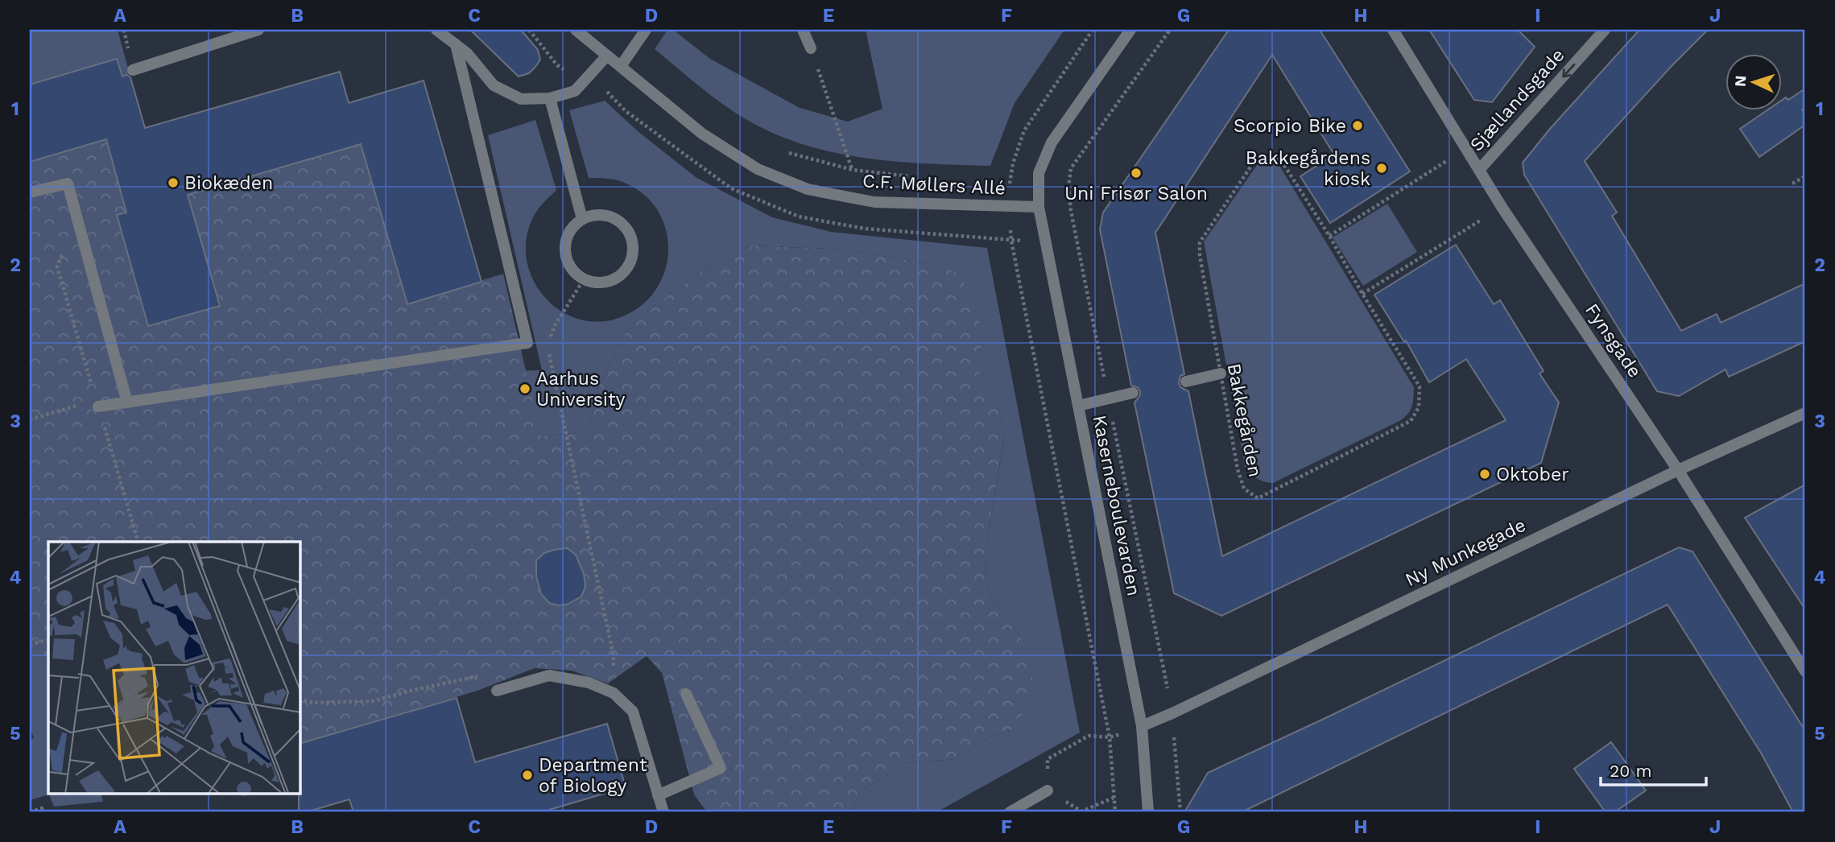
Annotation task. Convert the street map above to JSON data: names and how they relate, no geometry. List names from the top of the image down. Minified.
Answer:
{"streets":{"street":["Sjællandsgade","C.F. Møllers Allé","Fynsgade","Kaserneboulevarden","Ny Munkegade"],"path":["Bakkegården"]},"crossings":[["Sjællandsgade","Fynsgade"],["C.F. Møllers Allé","Kaserneboulevarden"],["Fynsgade","Ny Munkegade"],["Kaserneboulevarden","Ny Munkegade"]],"one_way":["Sjællandsgade"],"places":["Scorpio Bike","Bakkegårdens kiosk","Uni Frisør Salon","Biokæden","Aarhus University","Oktober","Department of Biology"],"scale_bar":"20 m","north":"left","grid":{"columns":["A","B","C","D","E","F","G","H","I","J"],"rows":["1","2","3","4","5"]}}
